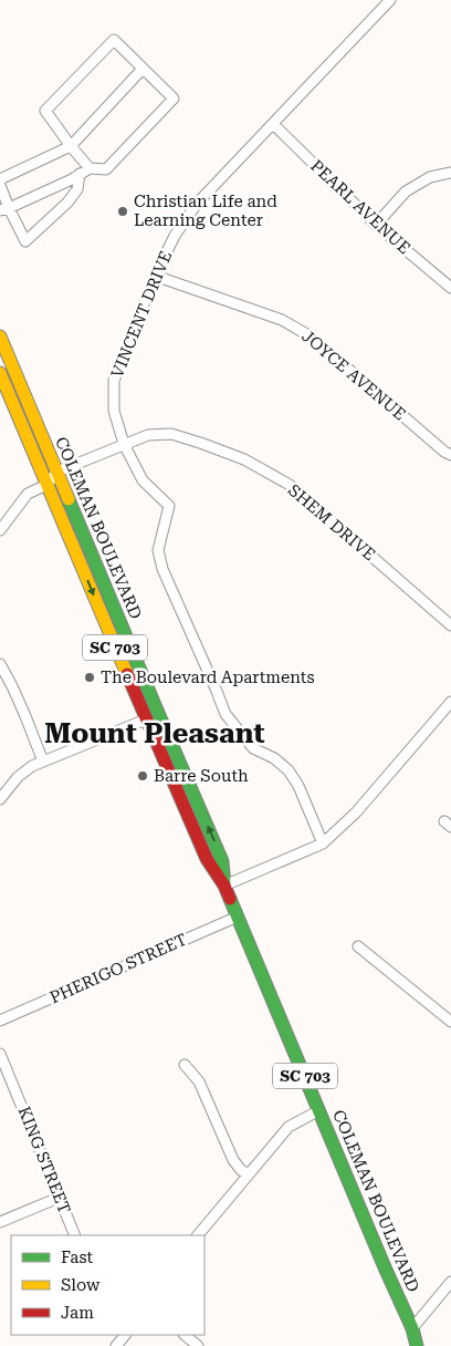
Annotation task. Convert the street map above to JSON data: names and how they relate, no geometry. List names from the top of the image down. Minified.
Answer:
{"streets":{"main road":["COLEMAN BOULEVARD","SC 703"],"street":["PEARL AVENUE","VINCENT DRIVE","JOYCE AVENUE","SHEM DRIVE","PHERIGO STREET","KING STREET"]},"crossings":[["PEARL AVENUE","VINCENT DRIVE"],["VINCENT DRIVE","JOYCE AVENUE"],["VINCENT DRIVE","SHEM DRIVE"],["SHEM DRIVE","COLEMAN BOULEVARD"],["COLEMAN BOULEVARD","PHERIGO STREET"]],"districts":["Mount Pleasant"],"places":["Christian Life and Learning Center","The Boulevard Apartments","Barre South"],"legend":["Fast","Slow","Jam"]}
